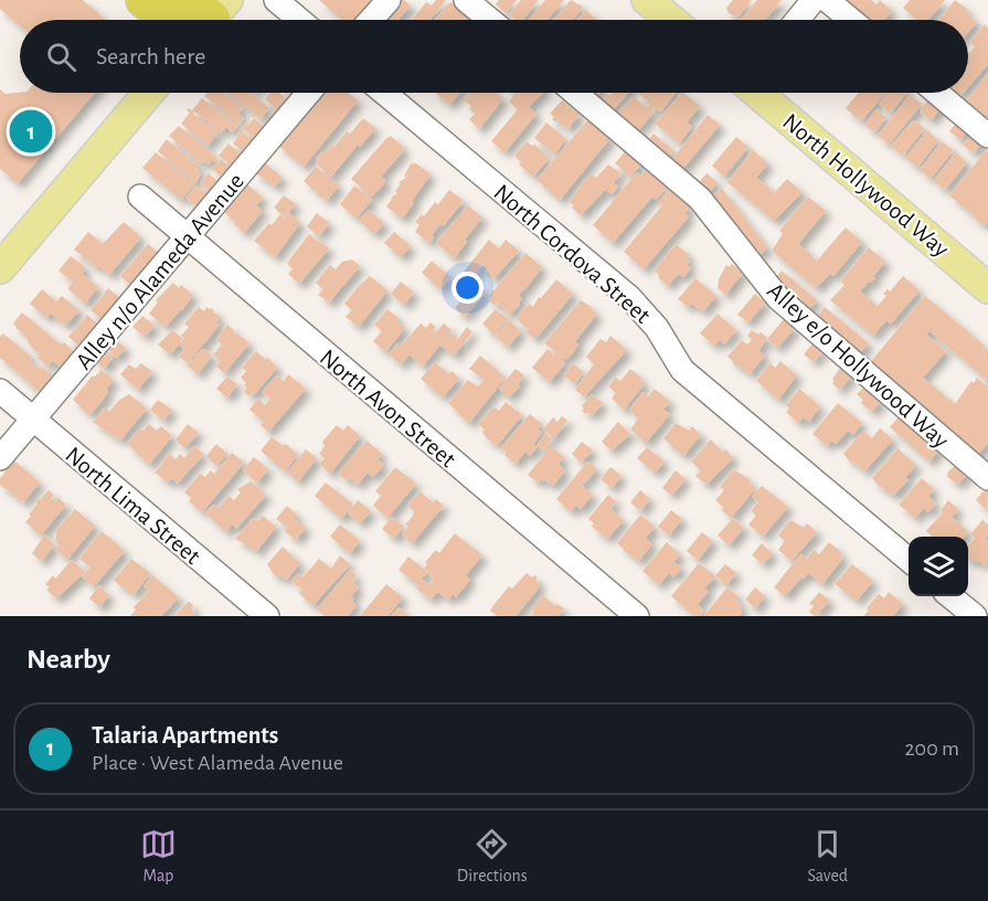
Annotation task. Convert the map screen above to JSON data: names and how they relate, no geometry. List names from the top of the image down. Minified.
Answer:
{"streets":{"main road":["North Hollywood Way"],"street":["North Cordova Street","Alley n/o Alameda Avenue","Alley e/o Hollywood Way","North Avon Street","North Lima Street"]},"crossings":[["Alley n/o Alameda Avenue","North Avon Street"],["Alley n/o Alameda Avenue","North Lima Street"]],"page":{"search":"Search here","pins":"1","heading":"Nearby","list":[{"mark":"1","name":"Talaria Apartments","note":"Place · West Alameda Avenue","value":"200 m"}],"nav":["Map","Directions","Saved"]}}
